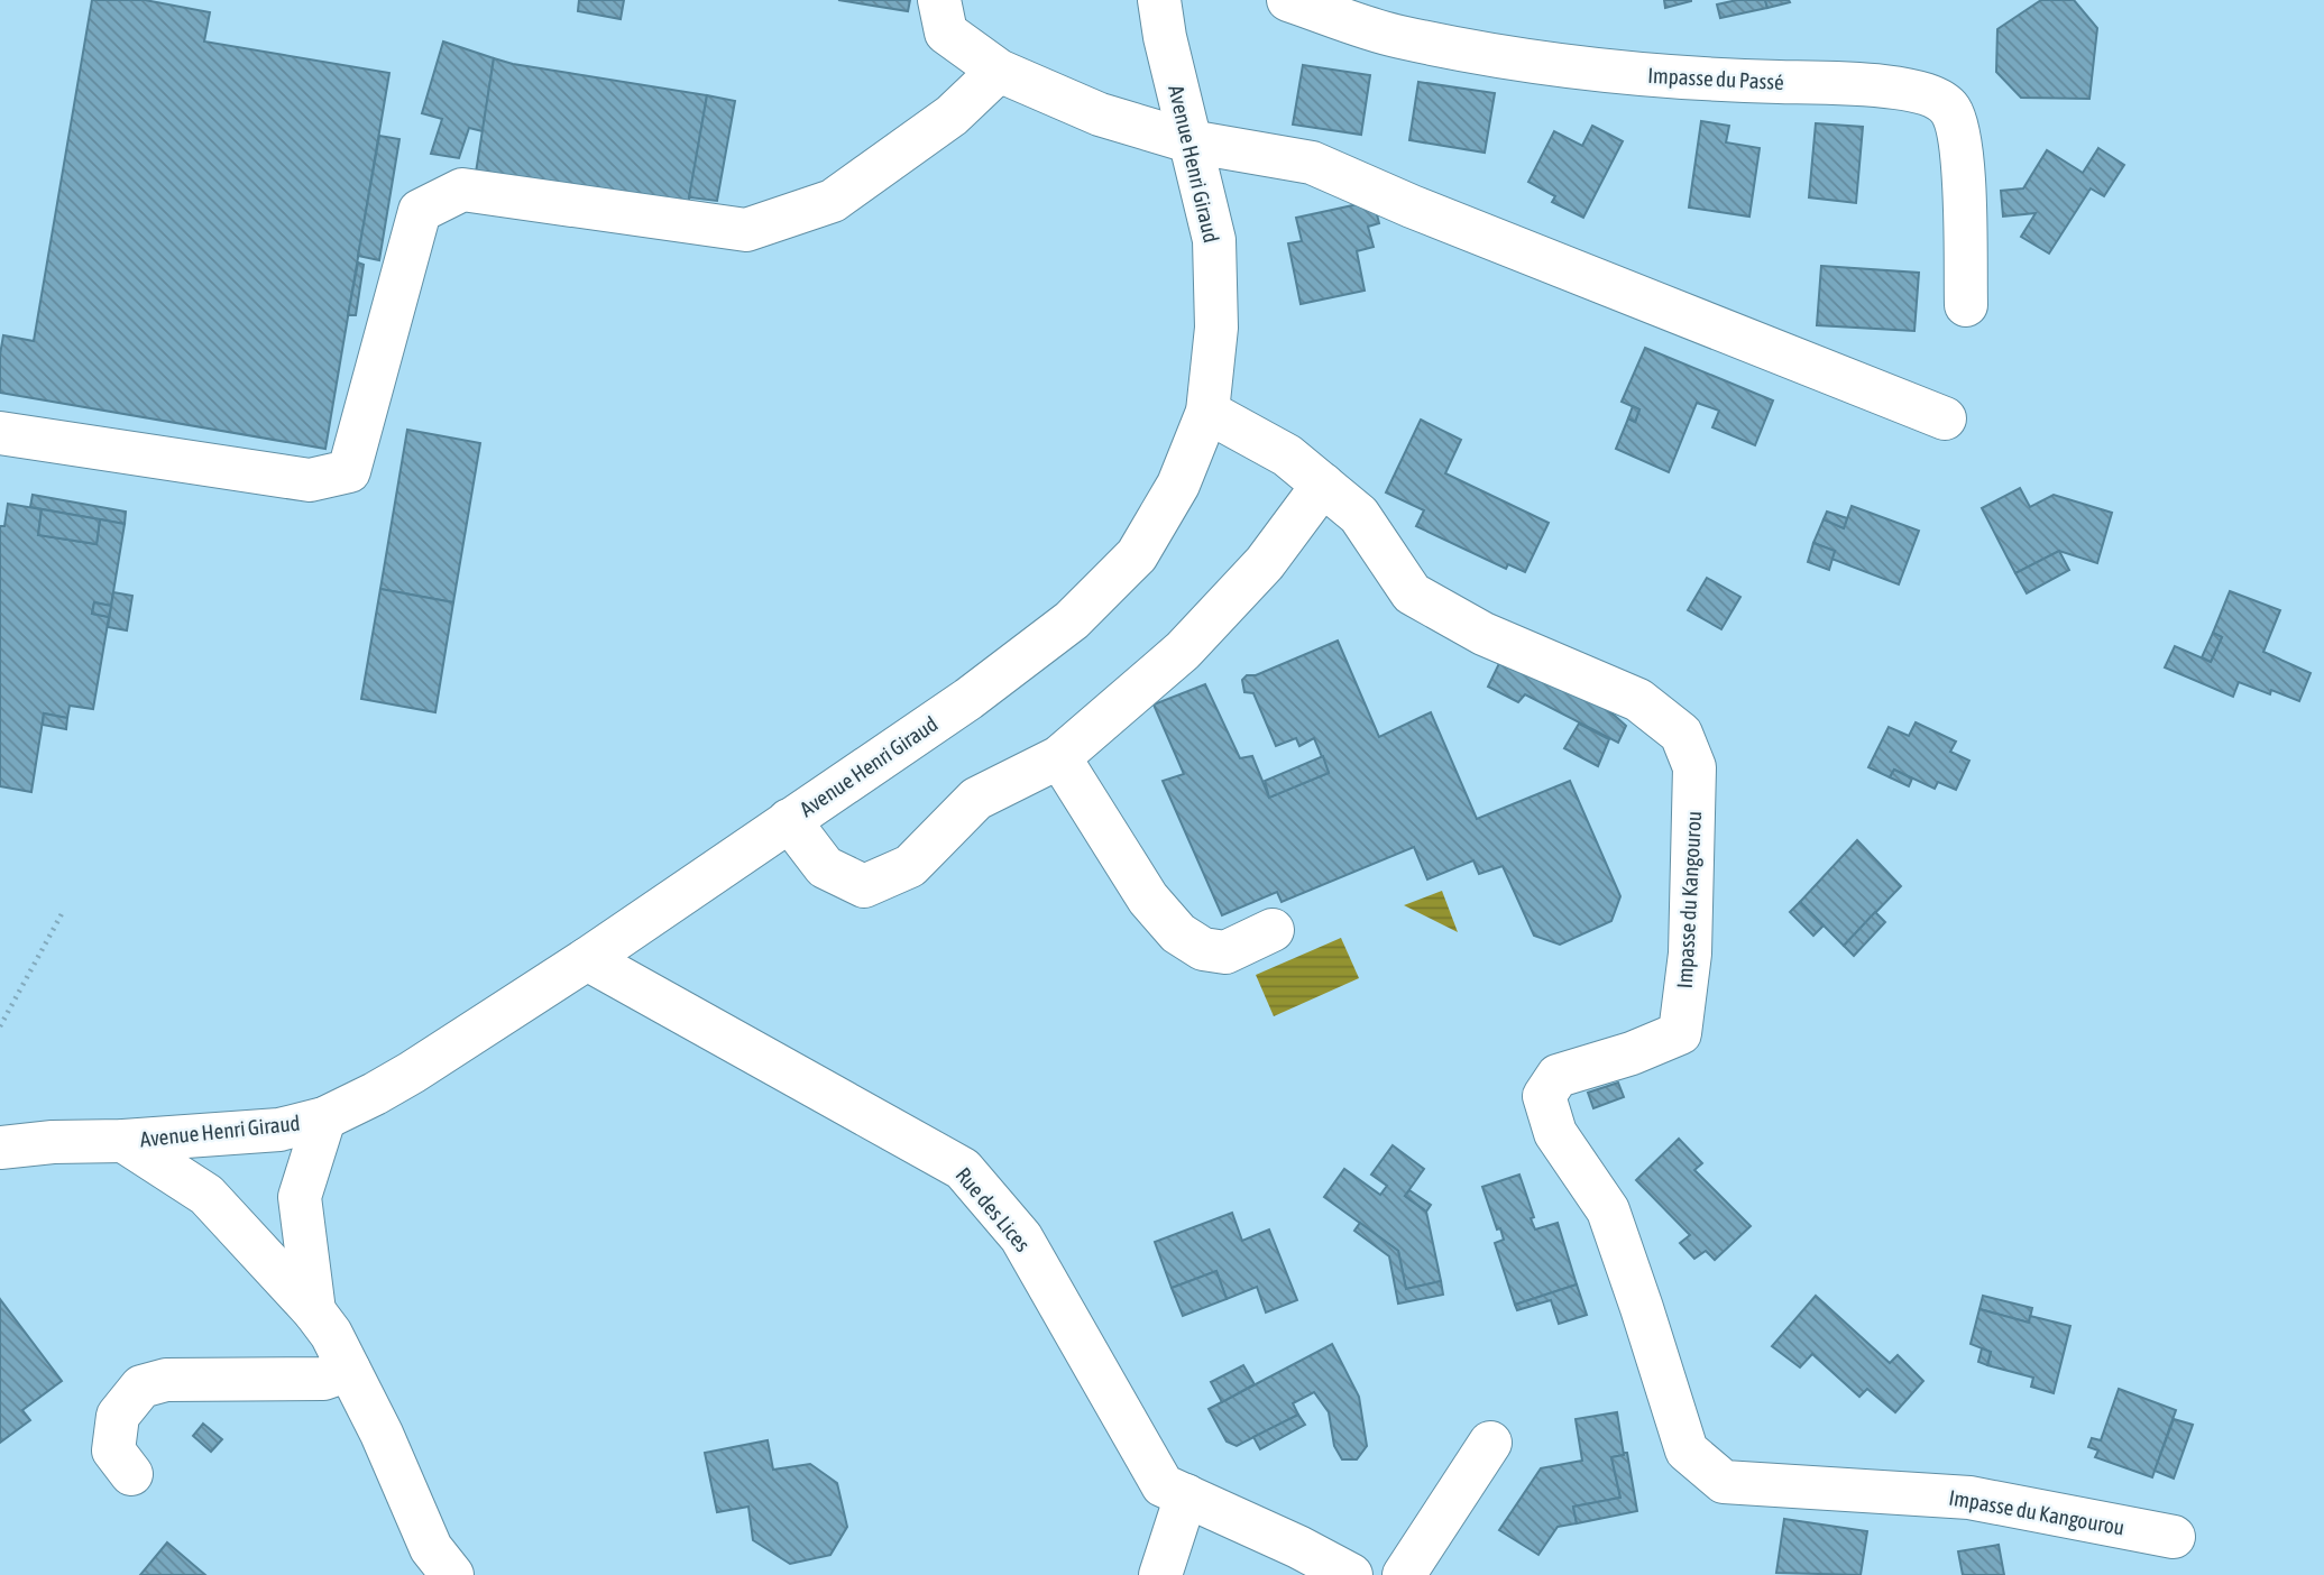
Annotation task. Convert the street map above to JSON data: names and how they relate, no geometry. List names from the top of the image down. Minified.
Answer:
{"streets":{"street":["Impasse du Passé","Avenue Henri Giraud","Impasse du Kangourou","Rue des Lices"]},"crossings":[["Avenue Henri Giraud","Impasse du Kangourou"],["Avenue Henri Giraud","Rue des Lices"]]}
